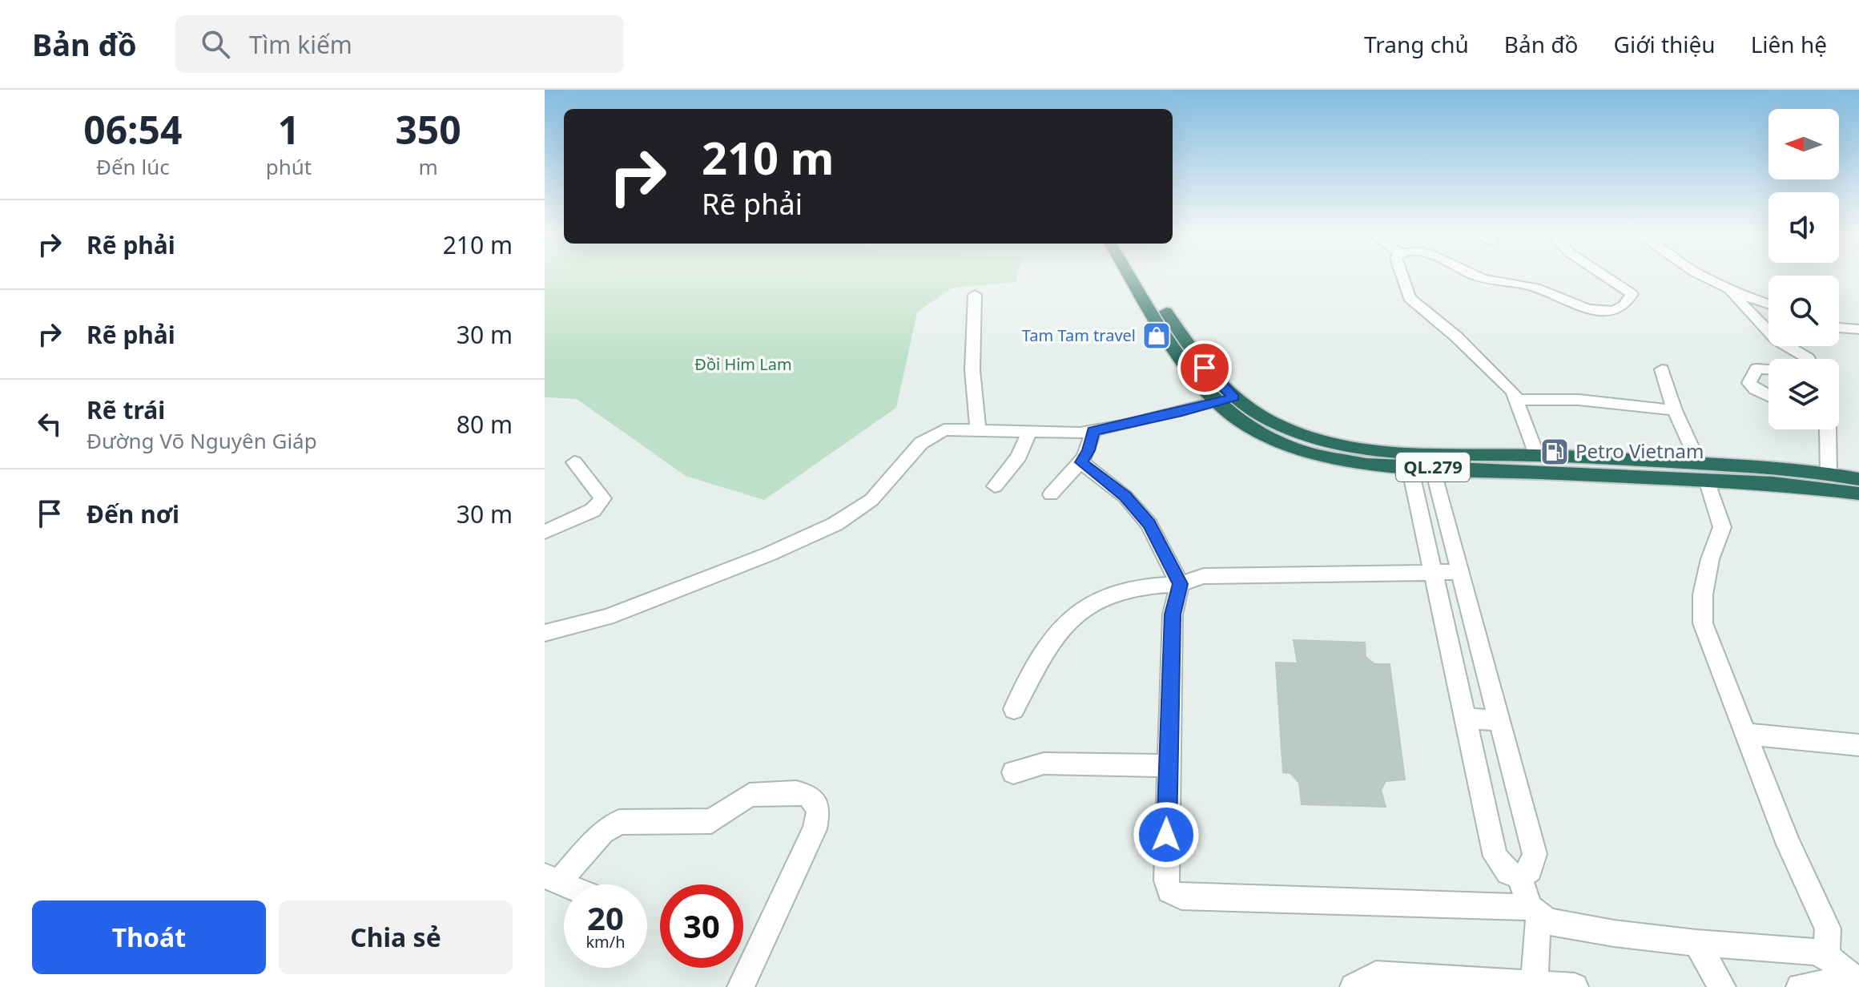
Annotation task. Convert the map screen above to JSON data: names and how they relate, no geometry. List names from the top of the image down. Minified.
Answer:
{"streets":{"highway":["QL.279"]},"parks":["Đồi Him Lam"],"places":{"shop":["Tam Tam travel"],"fuel station":["Petro Vietnam"]},"north":"left","page":{"header":"Bản đồ","search":"Tìm kiếm","nav":["Trang chủ","Bản đồ","Giới thiệu","Liên hệ"],"eta":["06:54","Đến lúc","1","phút","350","m"],"turn":["210 m","Rẽ phải"],"list":[{"name":"Rẽ phải","value":"210 m"},{"name":"Rẽ phải","value":"30 m"},{"name":"Rẽ trái","note":"Đường Võ Nguyên Giáp","value":"80 m"},{"name":"Đến nơi","value":"30 m"}],"speed":"20 km/h","limit":"30","buttons":["Thoát","Chia sẻ"]}}
